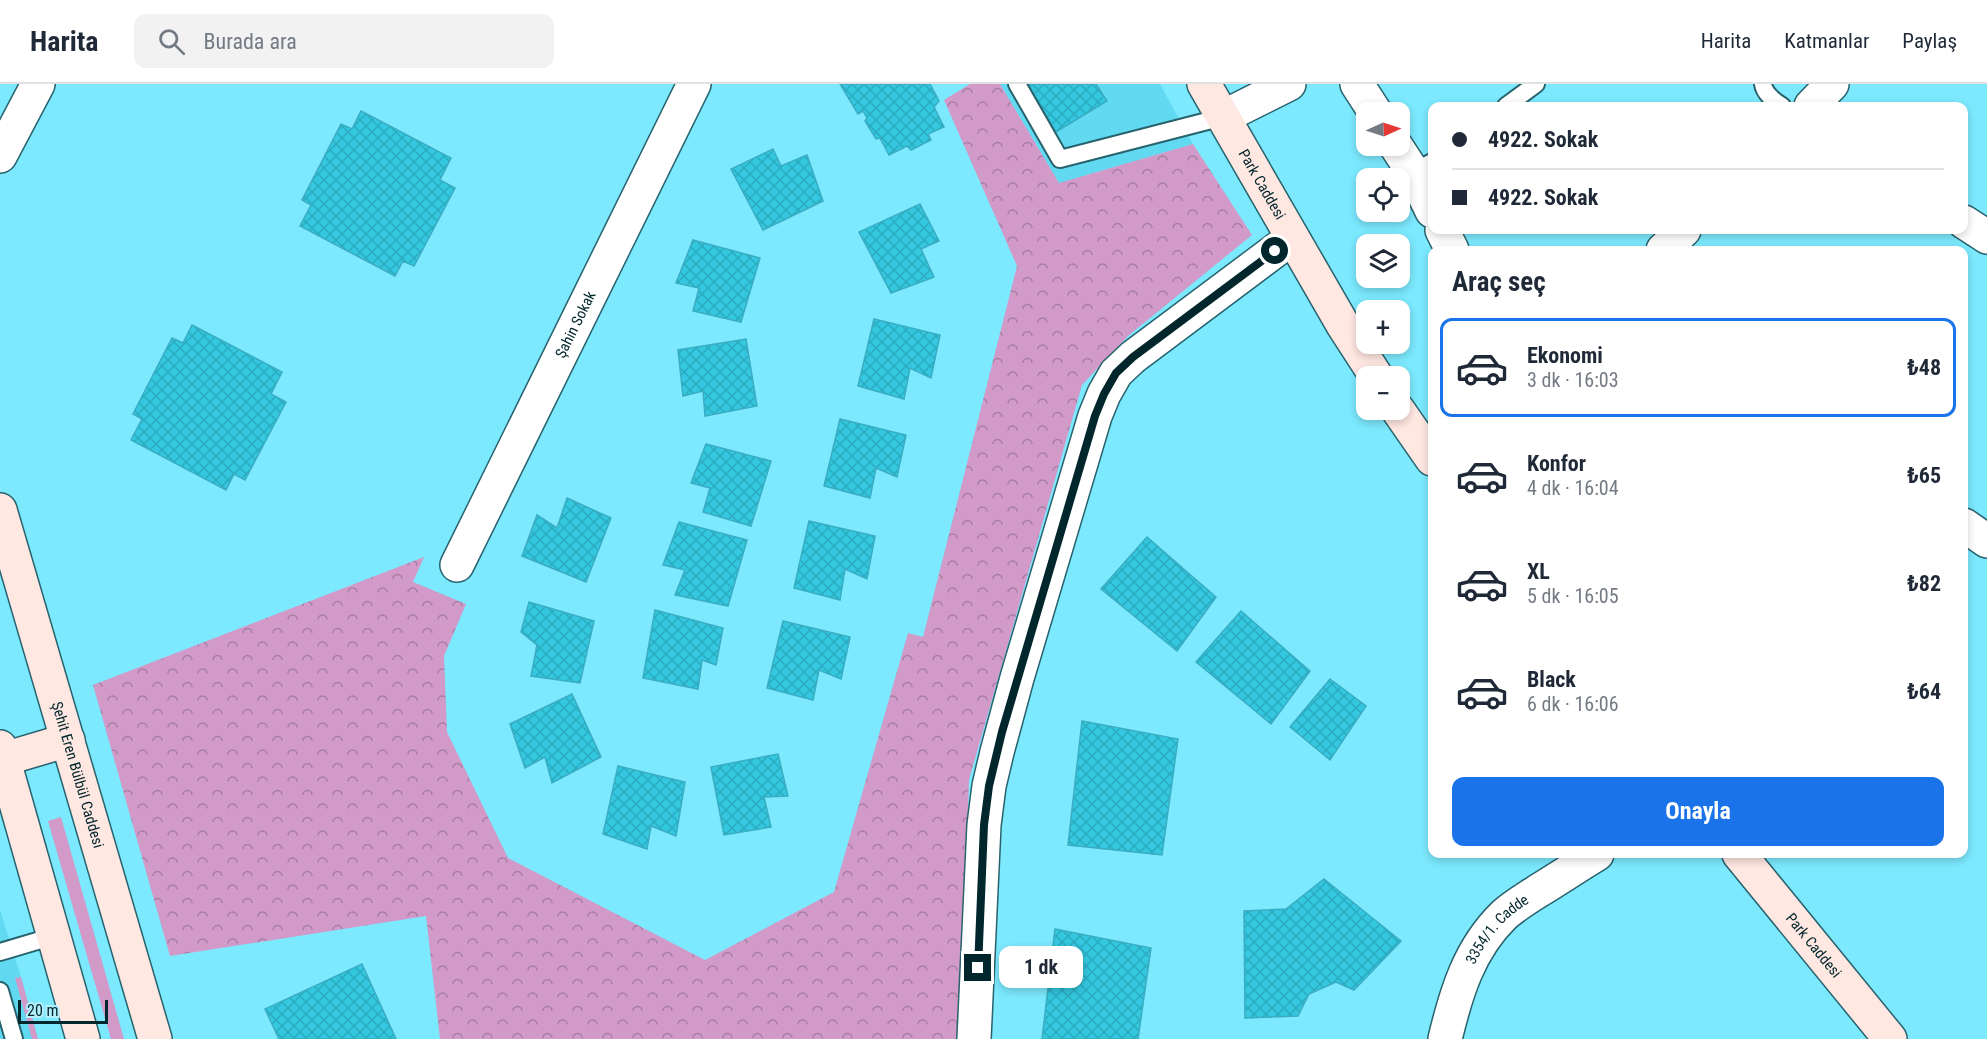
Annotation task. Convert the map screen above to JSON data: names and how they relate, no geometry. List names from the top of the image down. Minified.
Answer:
{"streets":{"main road":["Park Caddesi","Şehit Eren Bülbül Caddesi"],"street":["Şahin Sokak","3354/1. Cadde"]},"scale_bar":"20 m","north":"right","page":{"header":"Harita","search":"Burada ara","nav":["Harita","Katmanlar","Paylaş"],"map_buttons":["+","−"],"banner":["4922. Sokak","4922. Sokak"],"heading":"Araç seç","list":[{"name":"Ekonomi","note":"3 dk · 16:03","value":"₺48"},{"name":"Konfor","note":"4 dk · 16:04","value":"₺65"},{"name":"XL","note":"5 dk · 16:05","value":"₺82"},{"name":"Black","note":"6 dk · 16:06","value":"₺64"}],"buttons":"Onayla","bubble":"1 dk","scale":"20 m"}}
